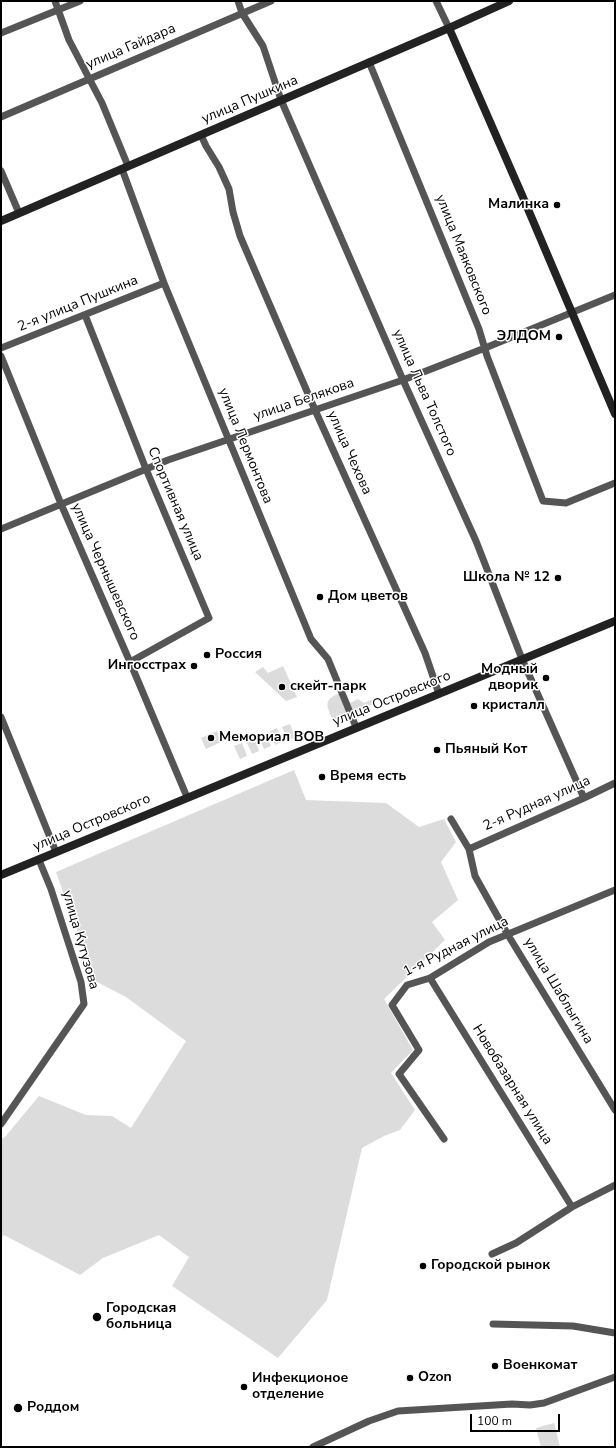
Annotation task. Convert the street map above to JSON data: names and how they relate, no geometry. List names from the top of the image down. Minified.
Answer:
{"streets":{"street":["улица Гайдара","улица Пушкина","улица Маяковского","2-я улица Пушкина","улица Льва Толстого","улица Белякова","улица Лермонтова","улица Чехова","Спортивная улица","улица Чернышевского","улица Островского","2-я Рудная улица","улица Кутузова","1-я Рудная улица","улица Шаблыгина","Новобазарная улица"]},"crossings":[["улица Гайдара","улица Льва Толстого"],["улица Гайдара","улица Лермонтова"],["улица Пушкина","улица Маяковского"],["улица Пушкина","улица Льва Толстого"],["улица Пушкина","улица Лермонтова"],["улица Пушкина","улица Чехова"],["улица Маяковского","улица Белякова"],["2-я улица Пушкина","улица Лермонтова"],["2-я улица Пушкина","Спортивная улица"],["улица Льва Толстого","улица Белякова"],["улица Льва Толстого","улица Островского"],["улица Льва Толстого","2-я Рудная улица"],["улица Белякова","улица Лермонтова"],["улица Белякова","улица Чехова"],["улица Белякова","Спортивная улица"],["улица Белякова","улица Чернышевского"],["улица Лермонтова","улица Островского"],["улица Чехова","улица Островского"],["Спортивная улица","улица Чернышевского"],["улица Чернышевского","улица Островского"],["улица Островского","улица Кутузова"],["2-я Рудная улица","улица Шаблыгина"],["1-я Рудная улица","улица Шаблыгина"],["1-я Рудная улица","Новобазарная улица"]],"places":["Малинка","ЭЛДОМ","Школа № 12","Дом цветов","Россия","Ингосстрах","Модный дворик","скейт-парк","кристалл","Мемориал ВОВ","Пьяный Кот","Время есть","Городской рынок","Городская больница","Военкомат","Ozon","Инфекционое отделение","Роддом"],"scale_bar":"100 m"}
